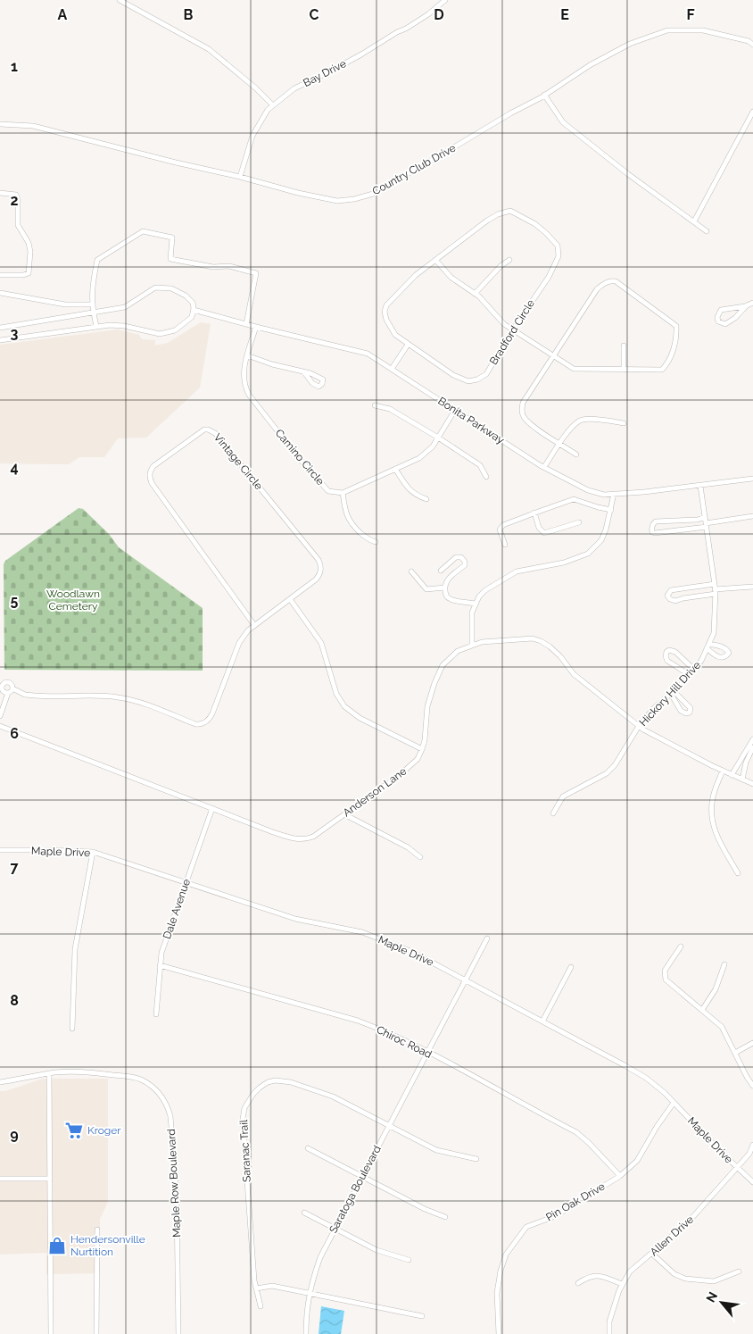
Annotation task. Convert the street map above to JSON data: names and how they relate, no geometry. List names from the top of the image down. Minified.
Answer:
{"streets":{"street":["Bay Drive","Country Club Drive","Bradford Circle","Bonita Parkway","Camino Circle","Vintage Circle","Hickory Hill Drive","Anderson Lane","Maple Drive","Dale Avenue","Chiroc Road","Saranac Trail","Maple Row Boulevard","Saratoga Boulevard","Pin Oak Drive","Allen Drive"]},"crossings":[["Bay Drive","Country Club Drive"],["Bonita Parkway","Camino Circle"],["Bonita Parkway","Hickory Hill Drive"],["Anderson Lane","Dale Avenue"],["Maple Drive","Dale Avenue"],["Maple Drive","Saratoga Boulevard"],["Maple Drive","Pin Oak Drive"],["Maple Drive","Allen Drive"],["Dale Avenue","Chiroc Road"],["Chiroc Road","Saratoga Boulevard"],["Chiroc Road","Pin Oak Drive"],["Saranac Trail","Saratoga Boulevard"]],"parks":["Woodlawn Cemetery"],"places":{"supermarket":["Kroger"],"shop":["Hendersonville Nurtition"]},"north":"top left","grid":{"columns":["A","B","C","D","E","F"],"rows":["1","2","3","4","5","6","7","8","9"]}}
